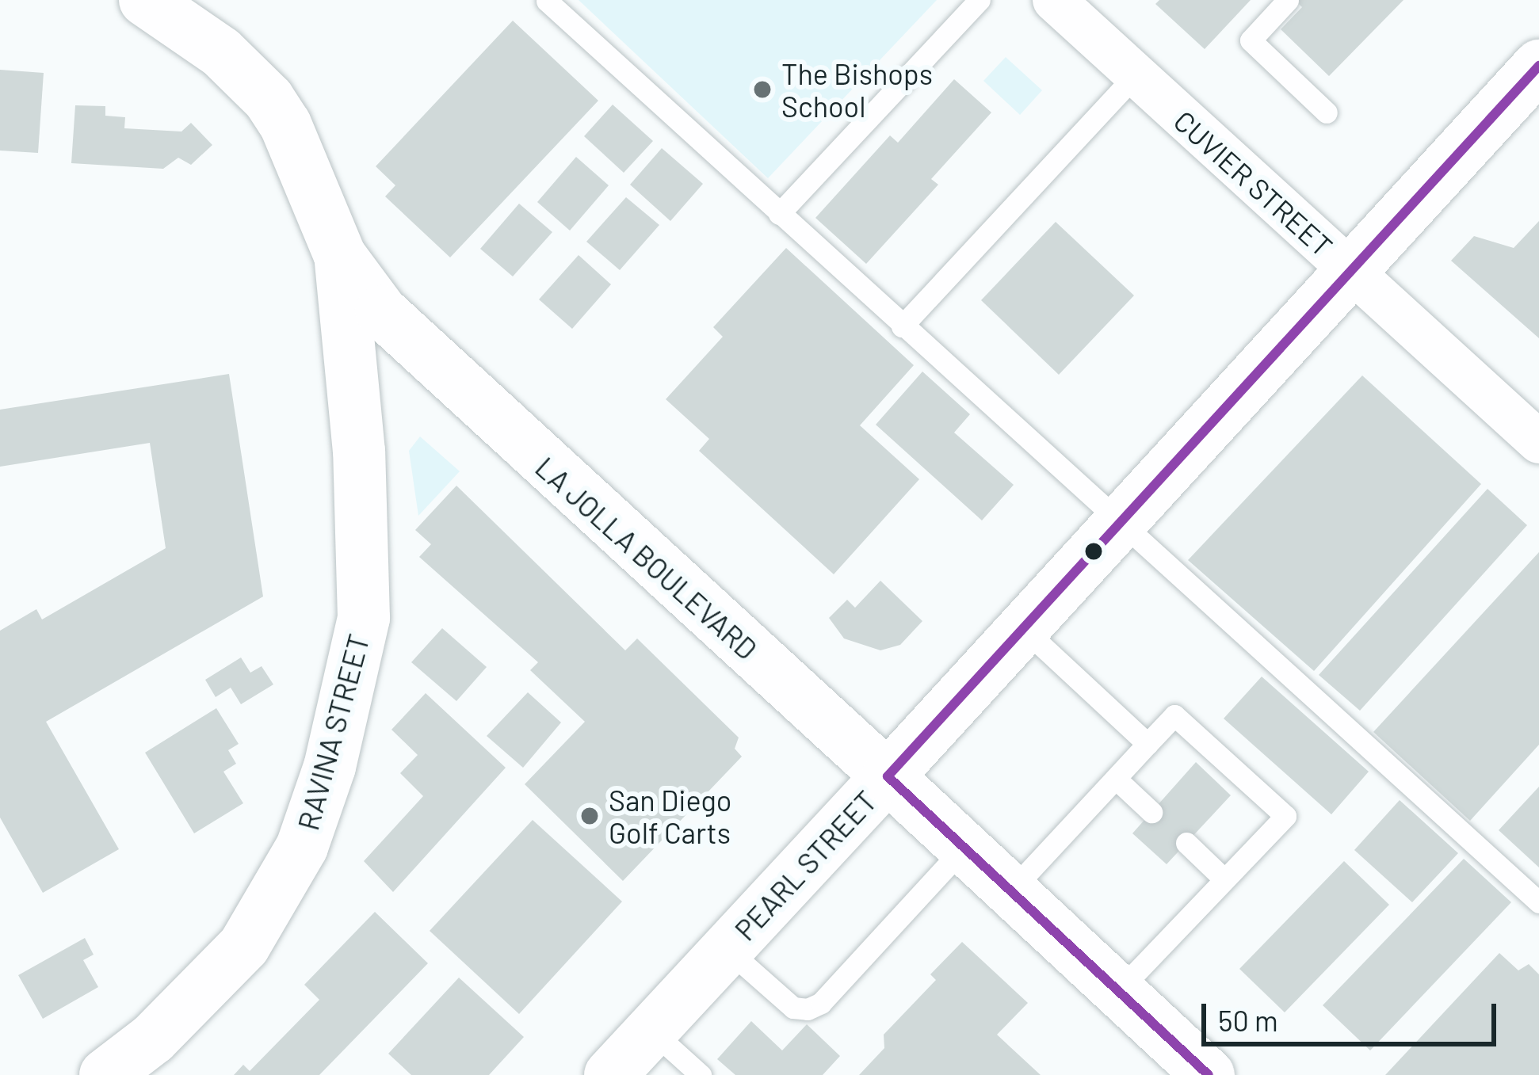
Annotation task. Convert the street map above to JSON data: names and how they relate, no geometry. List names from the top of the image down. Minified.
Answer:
{"streets":{"main road":["LA JOLLA BOULEVARD","RAVINA STREET","PEARL STREET"],"street":["CUVIER STREET"]},"crossings":[["CUVIER STREET","PEARL STREET"],["LA JOLLA BOULEVARD","RAVINA STREET"],["LA JOLLA BOULEVARD","PEARL STREET"]],"places":["The Bishops School","San Diego Golf Carts"],"scale_bar":"50 m"}
